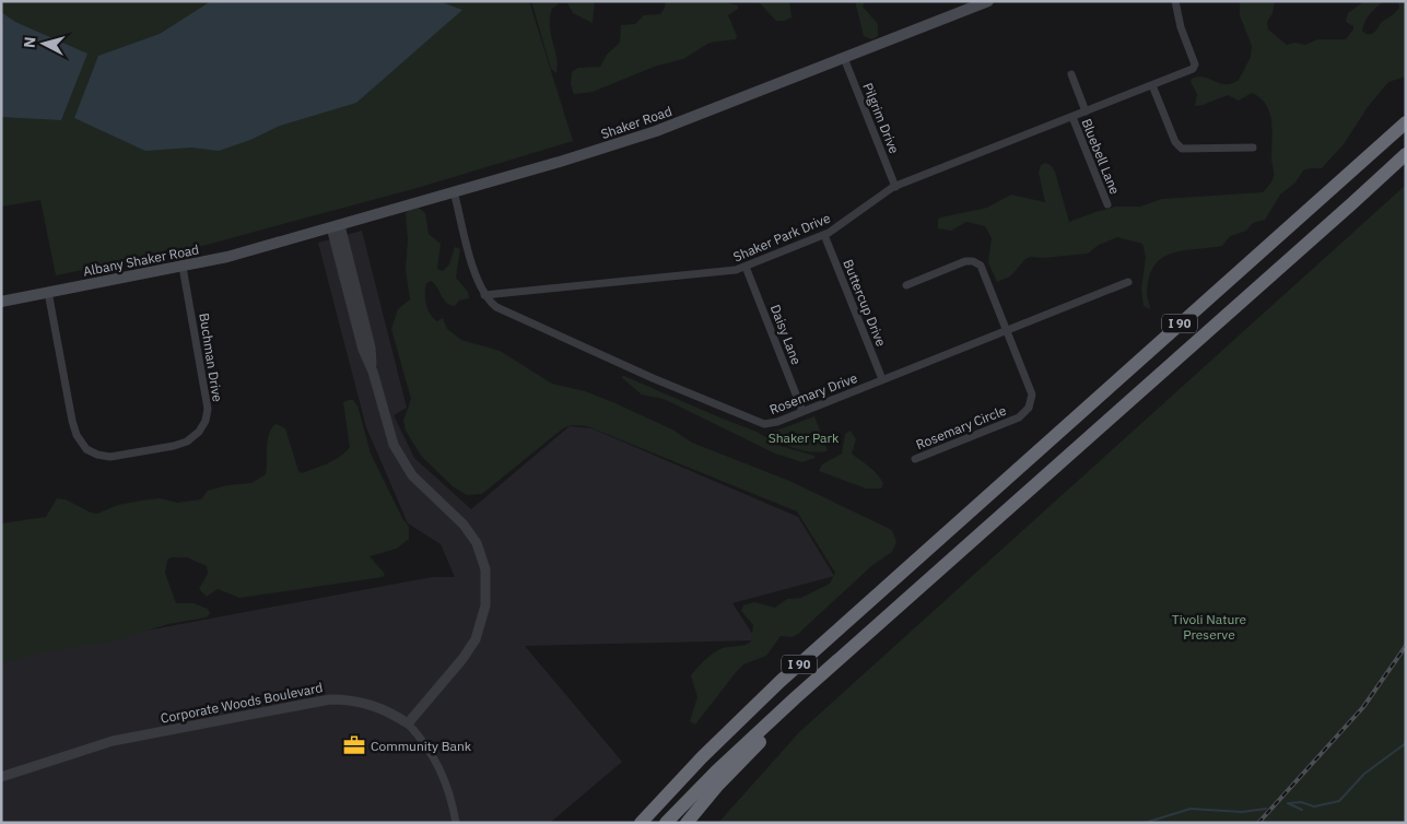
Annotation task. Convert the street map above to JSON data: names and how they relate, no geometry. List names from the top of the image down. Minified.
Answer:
{"streets":{"highway":["I 90"],"main road":["Shaker Road","Albany Shaker Road"],"street":["Pilgrim Drive","Bluebell Lane","Shaker Park Drive","Buttercup Drive","Daisy Lane","Buchman Drive","Rosemary Drive","Rosemary Circle","Corporate Woods Boulevard"]},"crossings":[["Pilgrim Drive","Shaker Road"],["Pilgrim Drive","Shaker Park Drive"],["Shaker Road","Albany Shaker Road"],["Bluebell Lane","Shaker Park Drive"],["Shaker Park Drive","Buttercup Drive"],["Shaker Park Drive","Daisy Lane"],["Shaker Park Drive","Rosemary Drive"],["Albany Shaker Road","Buchman Drive"],["Buttercup Drive","Rosemary Drive"],["Daisy Lane","Rosemary Drive"],["Rosemary Drive","Rosemary Circle"]],"parks":["Shaker Park","Tivoli Nature Preserve"],"places":{"office":["Community Bank"]},"north":"left"}
